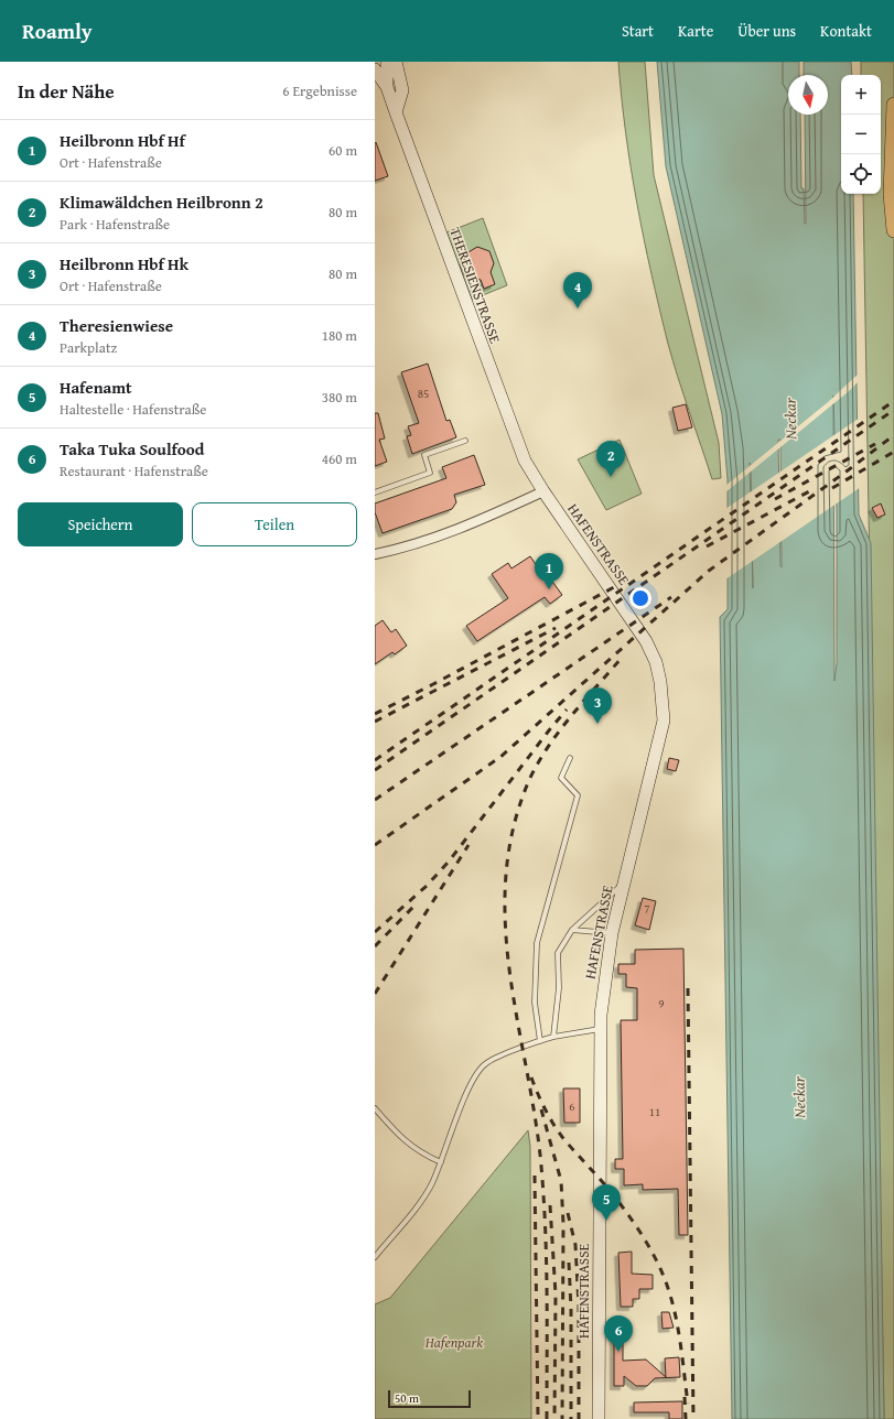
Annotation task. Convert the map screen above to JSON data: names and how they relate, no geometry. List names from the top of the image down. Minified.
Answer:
{"streets":{"main road":["THERESIENSTRASSE","HAFENSTRASSE"]},"crossings":[["THERESIENSTRASSE","HAFENSTRASSE"]],"water":["Neckar"],"parks":["Hafenpark"],"house_numbers":["85","7","9","6","11"],"scale_bar":"50 m","north":"bottom","page":{"header":"Roamly","nav":["Start","Karte","Über uns","Kontakt"],"heading":["In der Nähe","6 Ergebnisse"],"map_buttons":["+","−"],"list":[{"mark":"1","name":"Heilbronn Hbf Hf","note":"Ort · Hafenstraße","value":"60 m"},{"mark":"2","name":"Klimawäldchen Heilbronn 2","note":"Park · Hafenstraße","value":"80 m"},{"mark":"3","name":"Heilbronn Hbf Hk","note":"Ort · Hafenstraße","value":"80 m"},{"mark":"4","name":"Theresienwiese","note":"Parkplatz","value":"180 m"},{"mark":"5","name":"Hafenamt","note":"Haltestelle · Hafenstraße","value":"380 m"},{"mark":"6","name":"Taka Tuka Soulfood","note":"Restaurant · Hafenstraße","value":"460 m"}],"pins":["4","2","1","3","5","6"],"buttons":["Speichern","Teilen"],"scale":"50 m"}}
